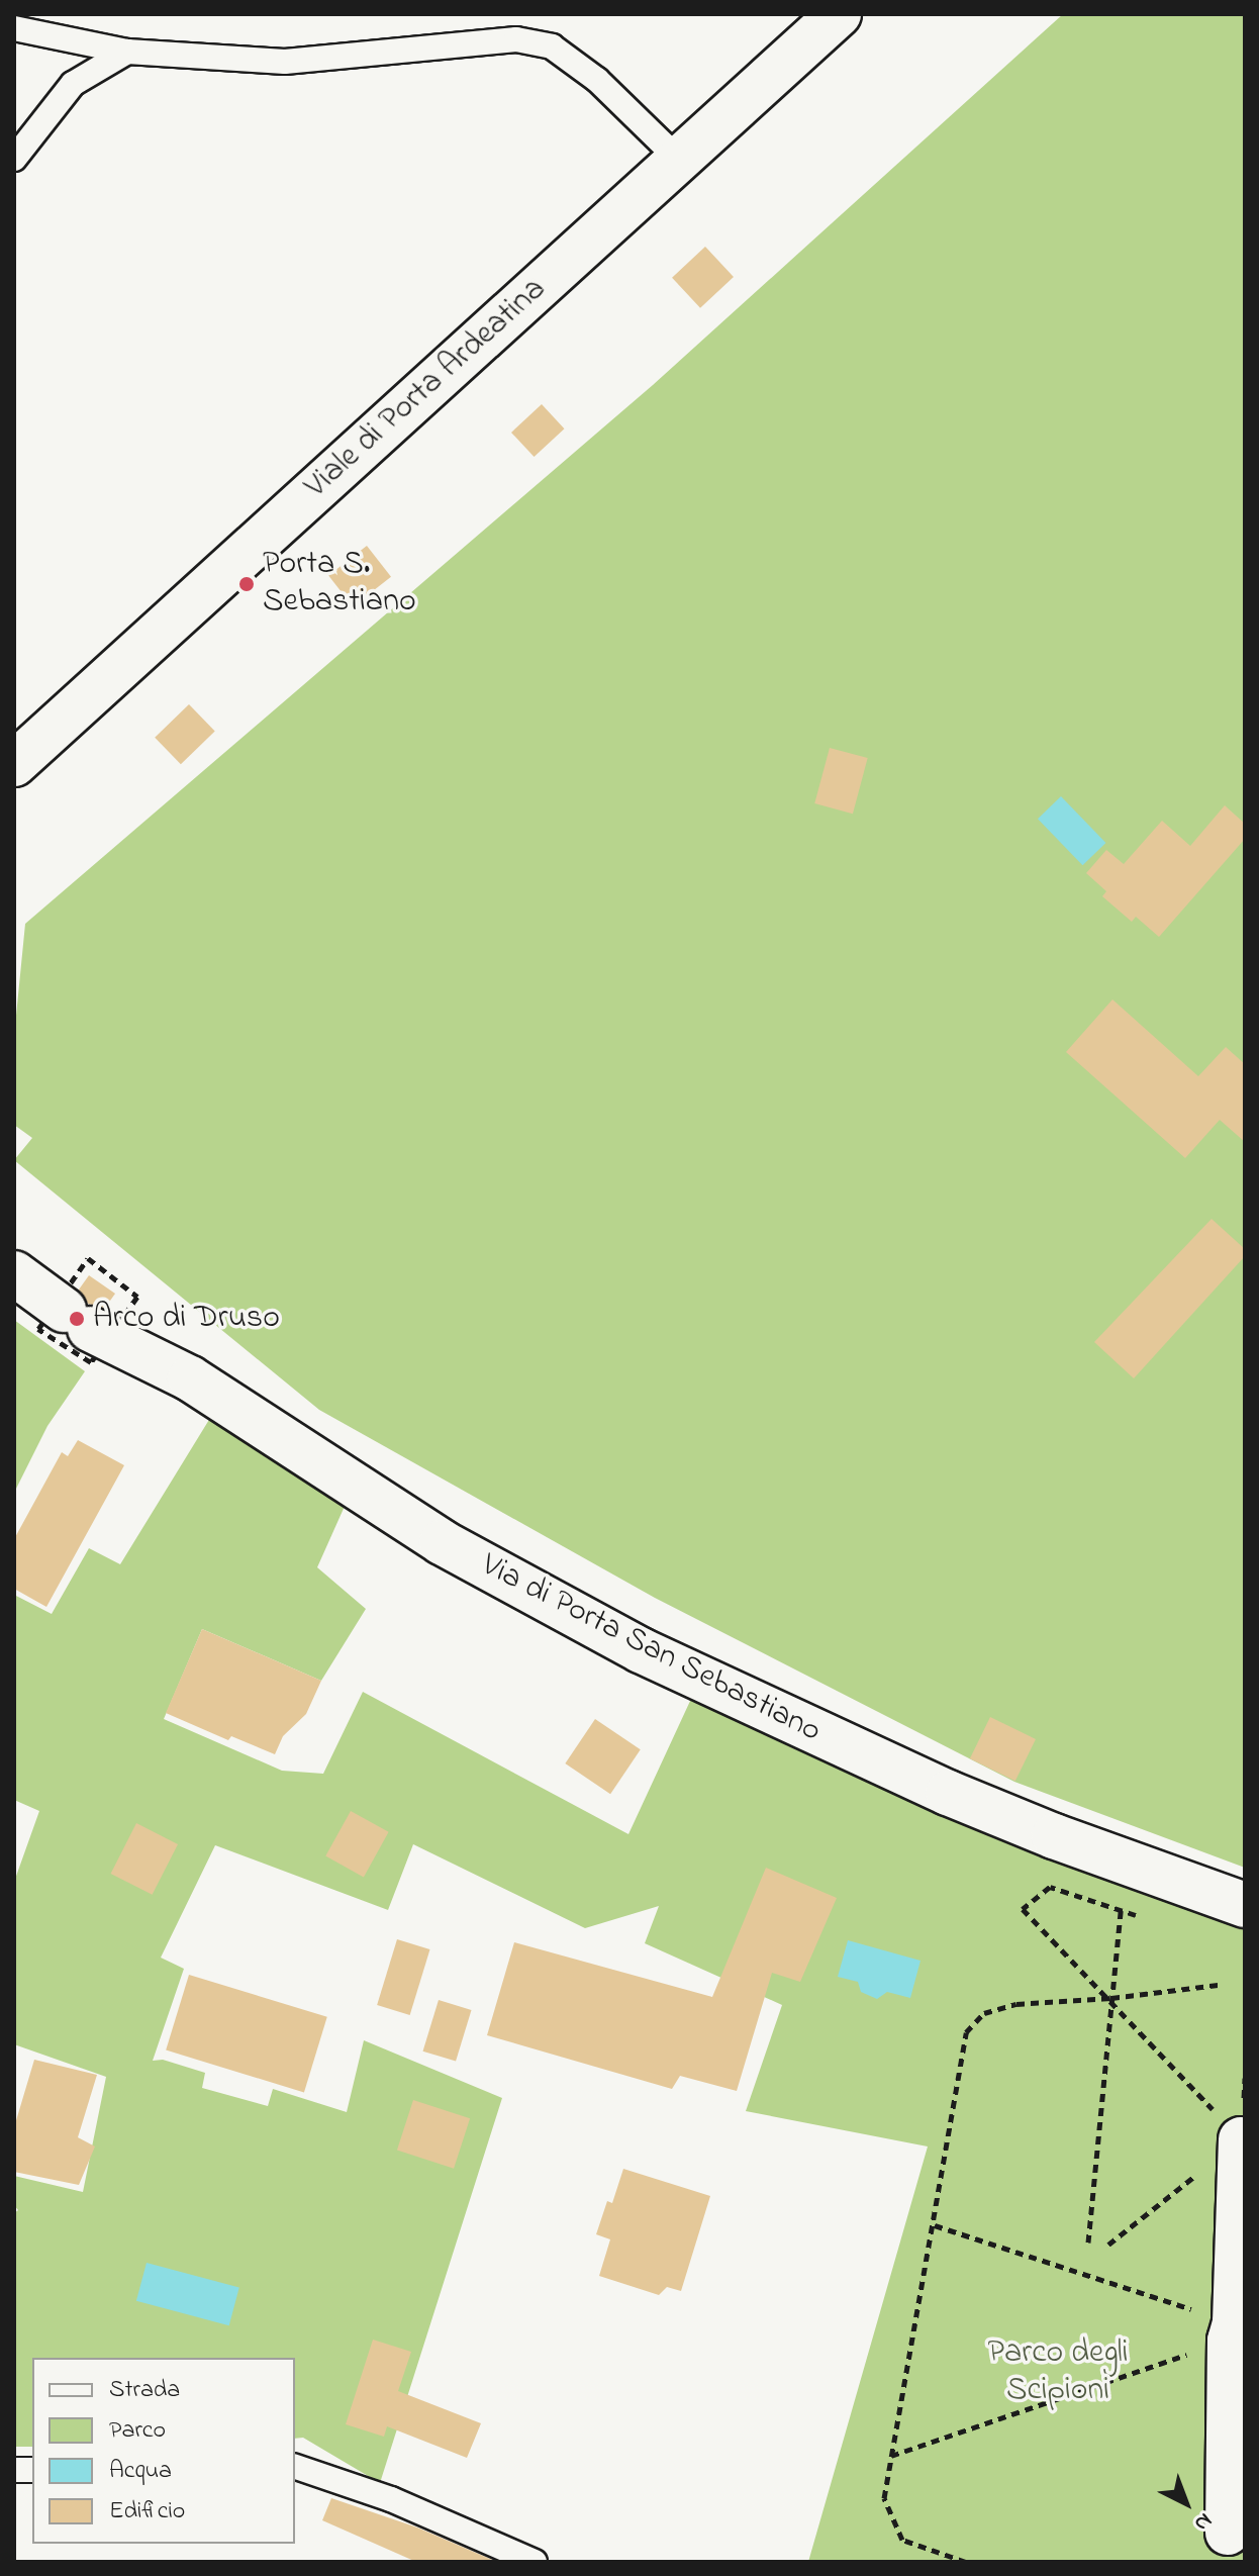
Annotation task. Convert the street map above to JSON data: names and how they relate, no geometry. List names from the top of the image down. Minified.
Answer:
{"streets":{"street":["Viale di Porta Ardeatina","Via di Porta San Sebastiano"]},"parks":["Parco degli Scipioni"],"places":["Porta S. Sebastiano","Arco di Druso"],"legend":["Strada","Parco","Acqua","Edificio"],"north":"bottom right"}
